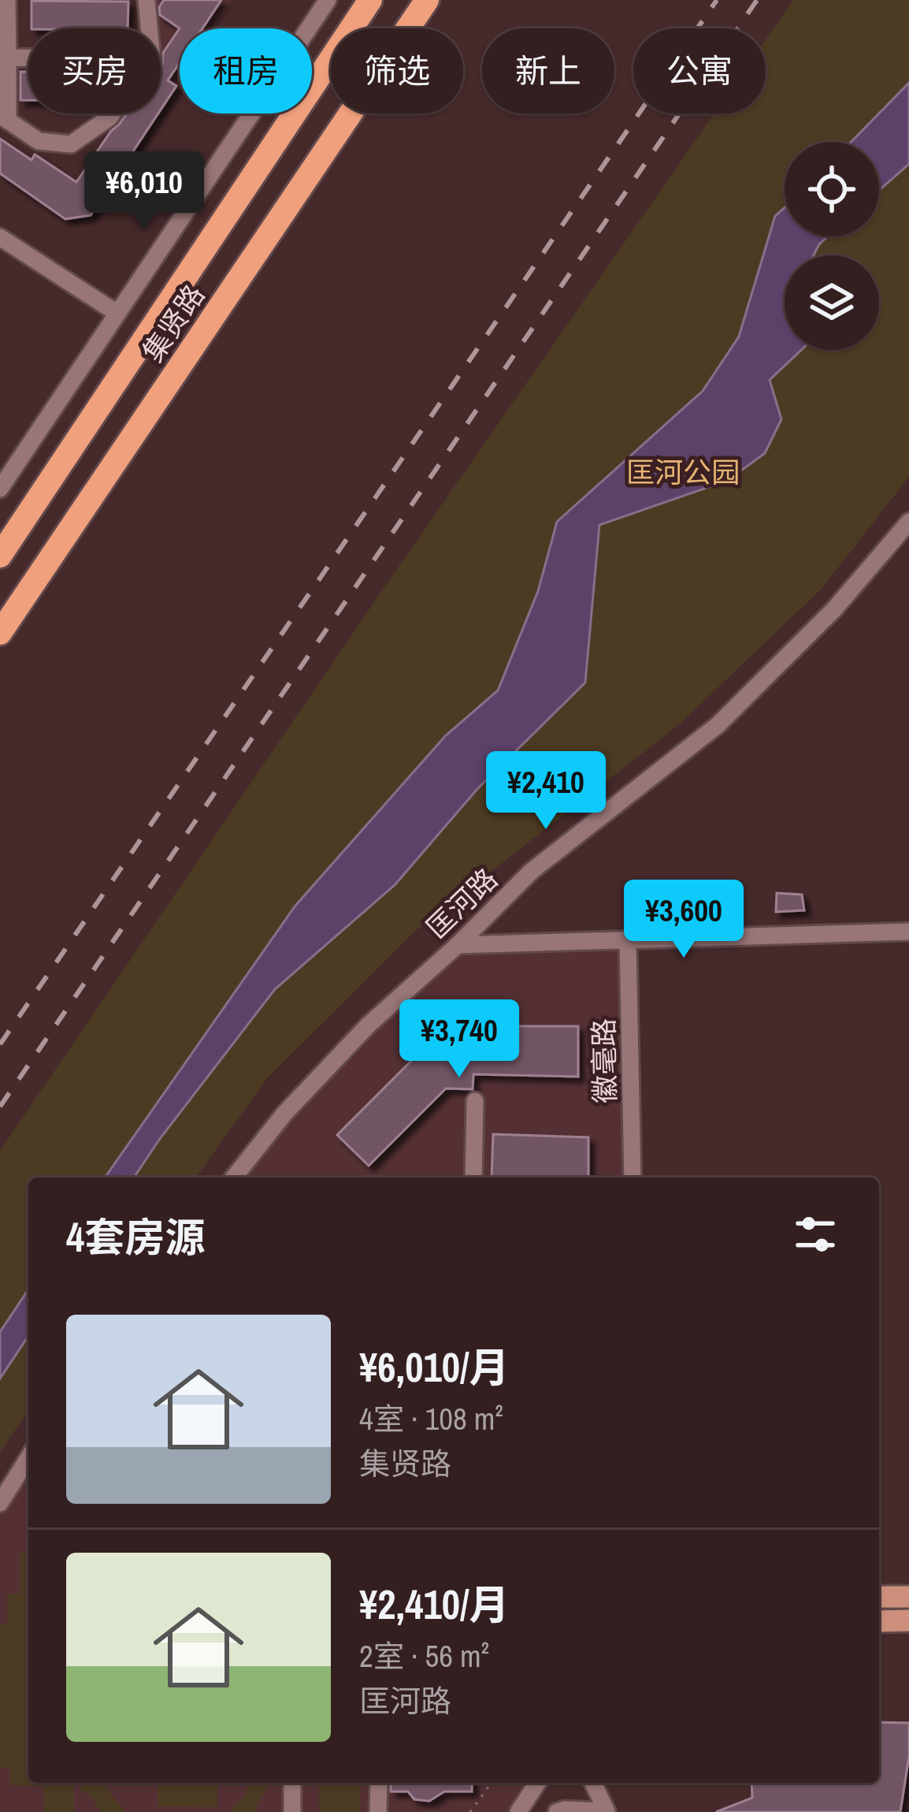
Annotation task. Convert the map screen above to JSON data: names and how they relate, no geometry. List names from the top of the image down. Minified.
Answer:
{"streets":{"highway":["集贤路"],"street":["匡河路","徽毫路"]},"parks":["匡河公园"],"page":{"chip":["买房","租房","筛选","新上","公寓"],"price":["¥6,010","¥2,410","¥3,600","¥3,740"],"heading":"4套房源","list":[{"name":"¥6,010/月","note":"4室 · 108 m² · 集贤路"},{"name":"¥2,410/月","note":"2室 · 56 m² · 匡河路"}]}}
